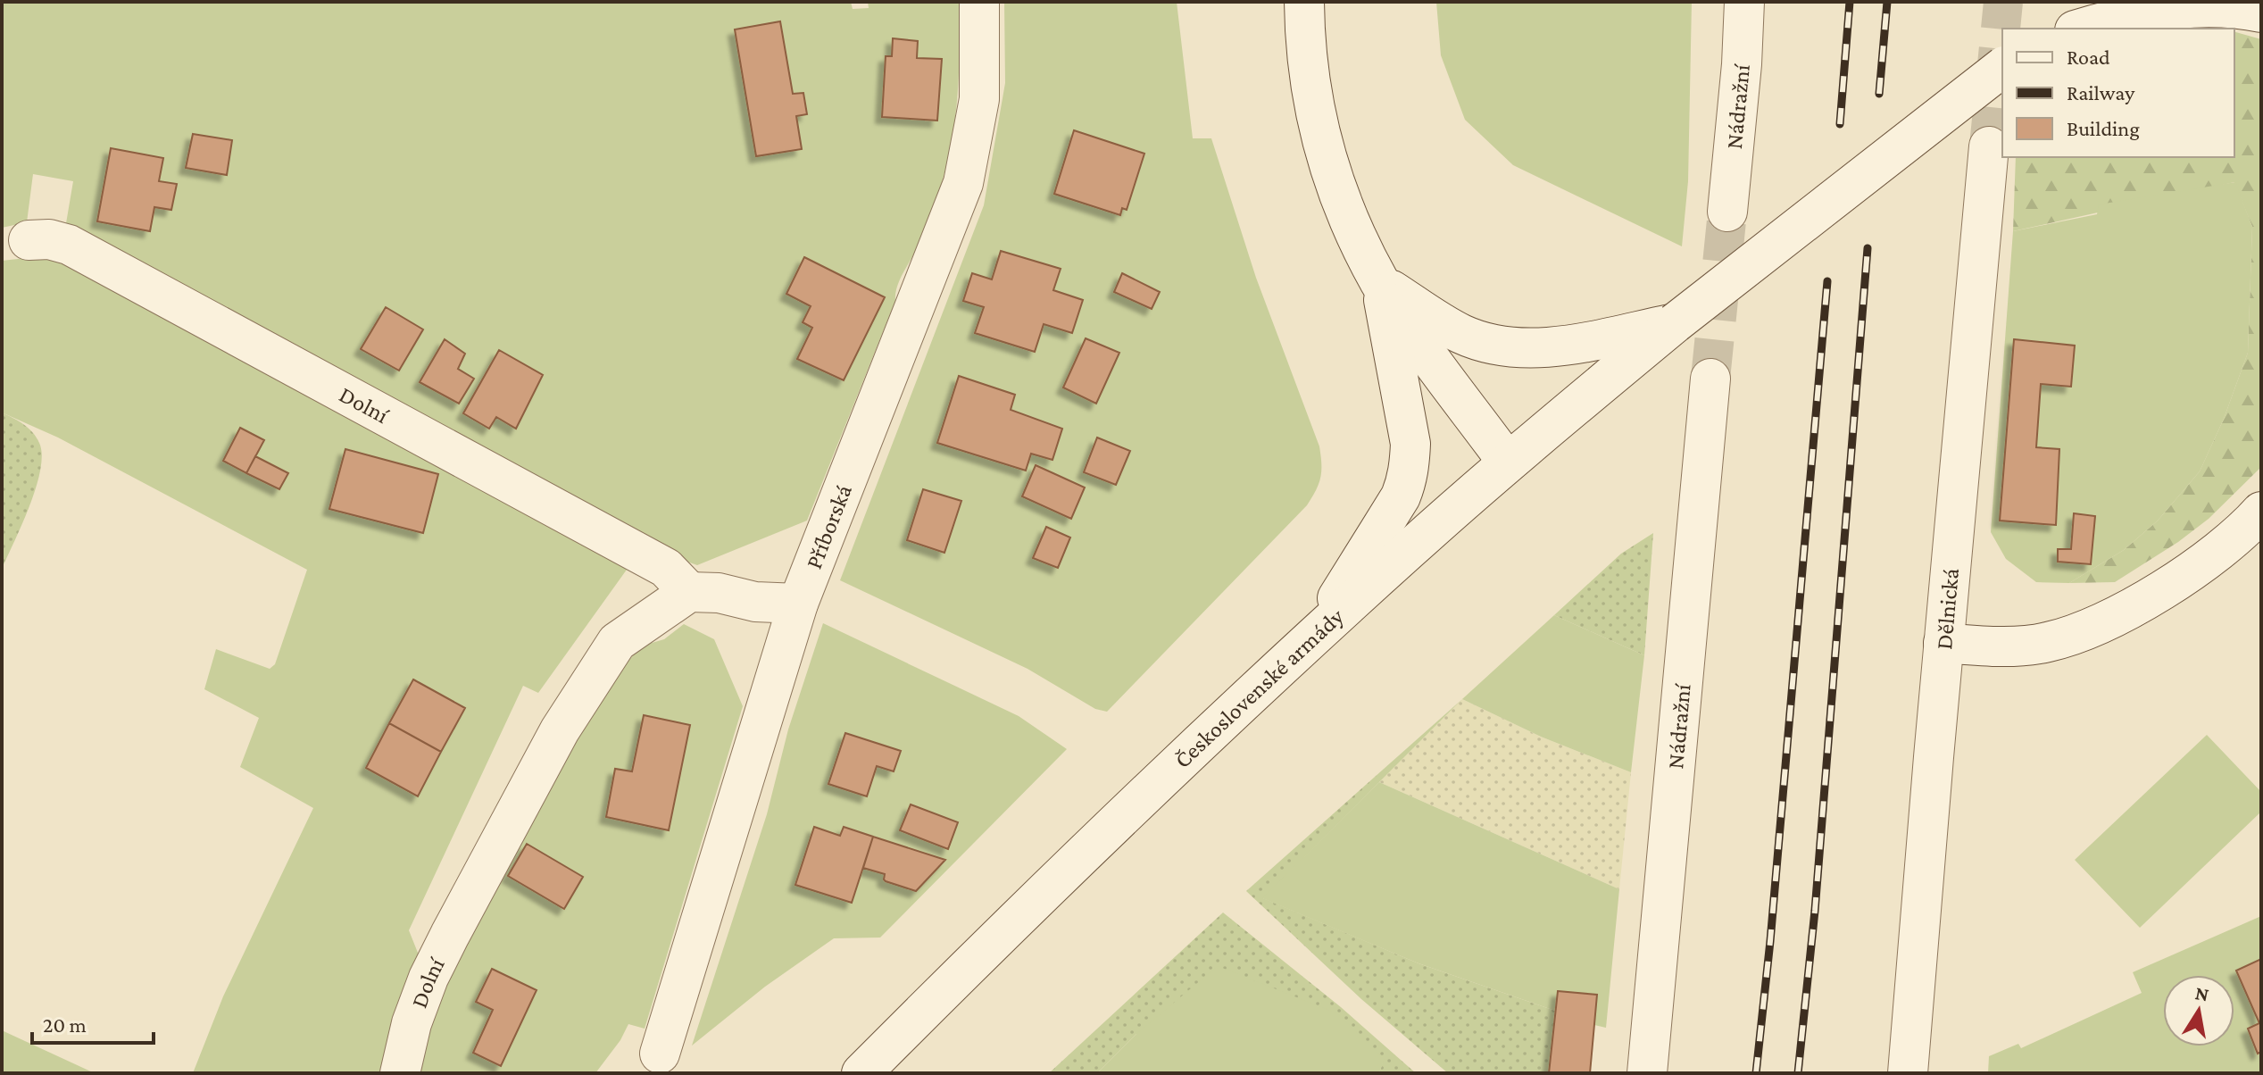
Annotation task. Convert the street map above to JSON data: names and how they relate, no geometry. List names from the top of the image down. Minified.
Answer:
{"streets":{"street":["Nádražní","Dolní","Příborská","Dělnická","Československé armády"]},"legend":["Road","Railway","Building"],"scale_bar":"20 m","north":"top"}
